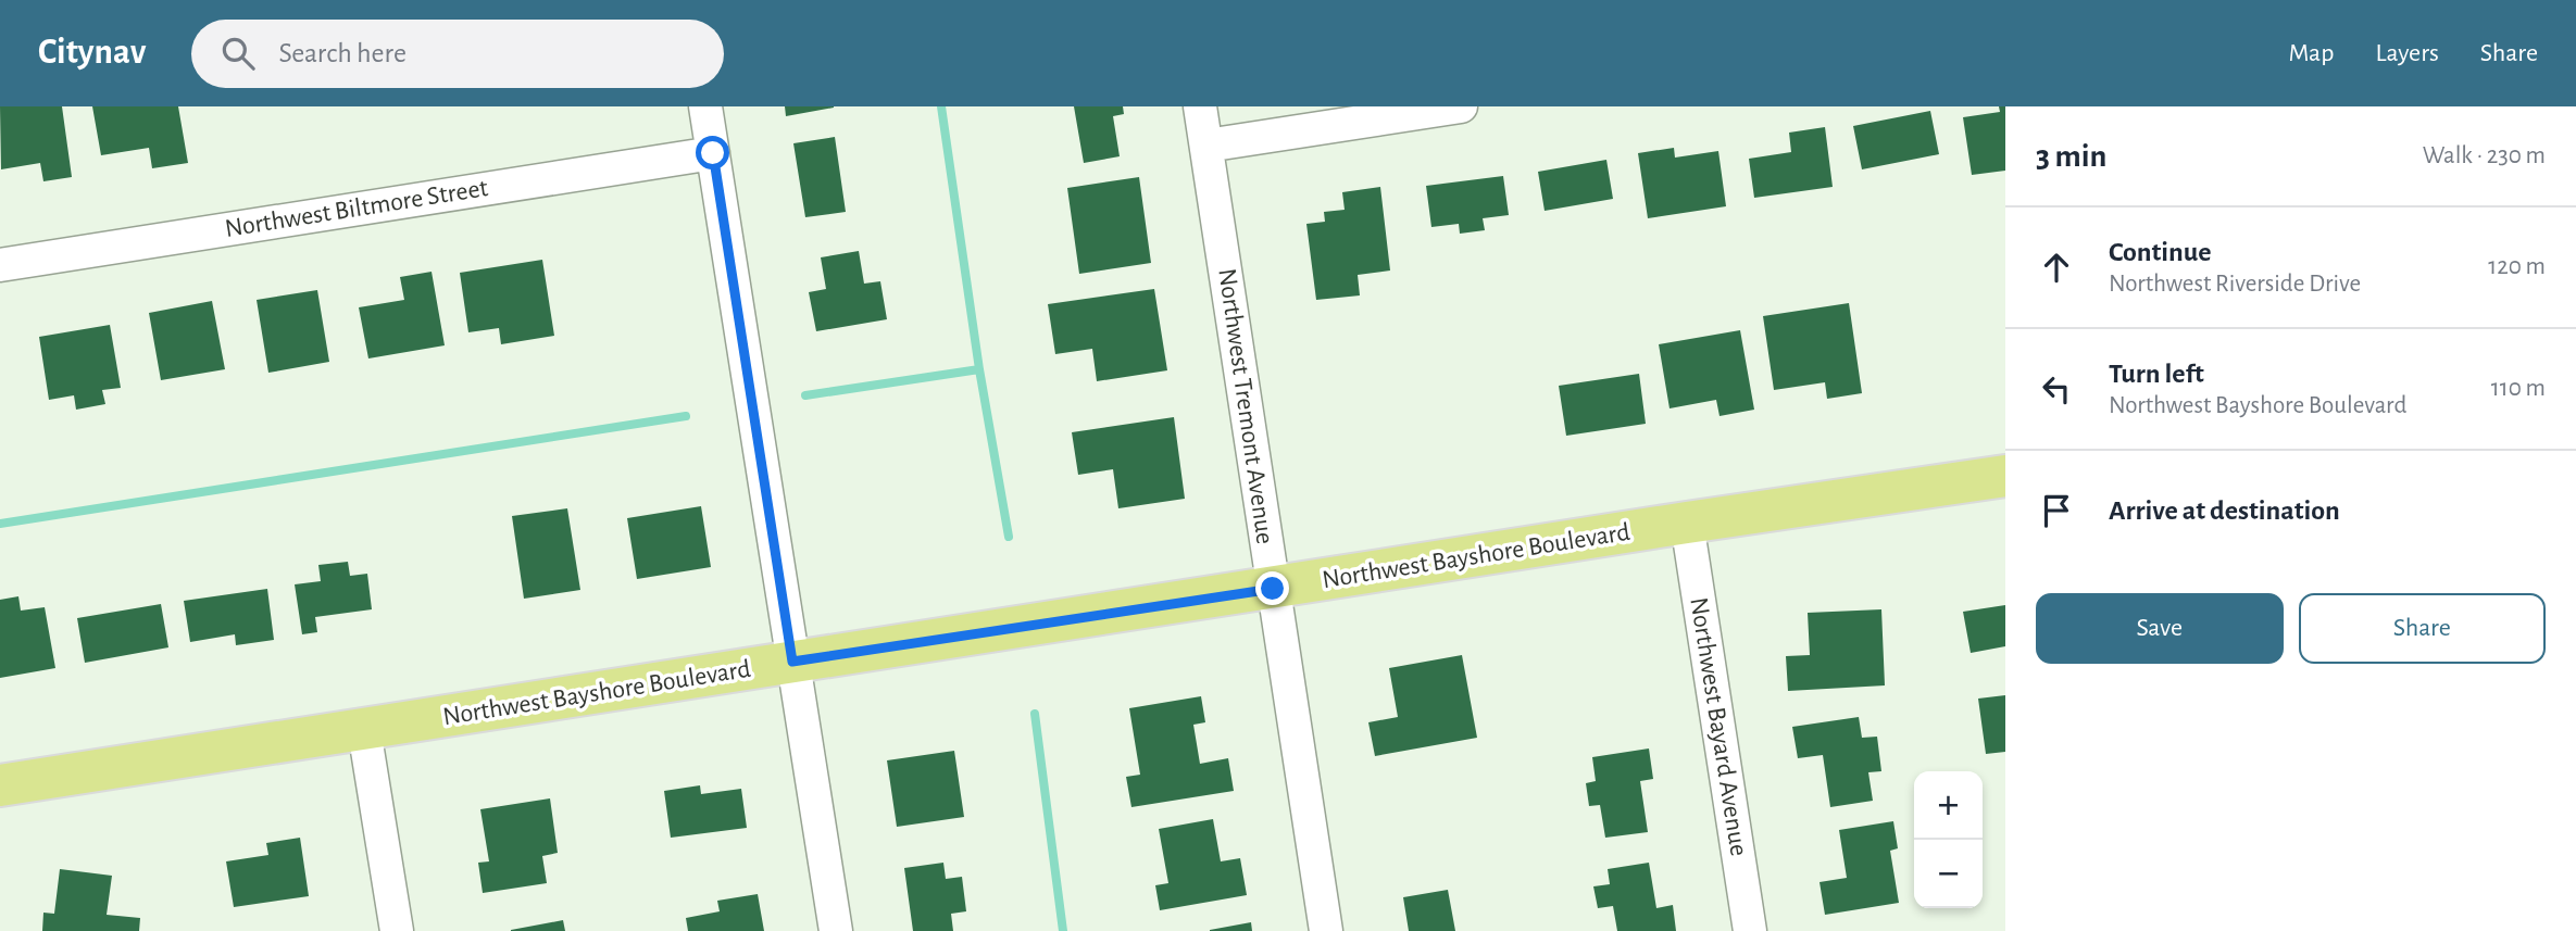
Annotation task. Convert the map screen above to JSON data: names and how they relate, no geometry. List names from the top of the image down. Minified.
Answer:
{"streets":{"main road":["Northwest Bayshore Boulevard"],"street":["Northwest Biltmore Street","Northwest Tremont Avenue","Northwest Bayard Avenue"]},"crossings":[["Northwest Tremont Avenue","Northwest Bayshore Boulevard"],["Northwest Bayshore Boulevard","Northwest Bayard Avenue"]],"page":{"header":"Citynav","search":"Search here","nav":["Map","Layers","Share"],"heading":["3 min","Walk · 230 m"],"list":[["Continue","Northwest Riverside Drive","120 m"],["Turn left","Northwest Bayshore Boulevard","110 m"],"Arrive at destination"],"buttons":["Save","Share"],"map_buttons":["+","−"]}}
